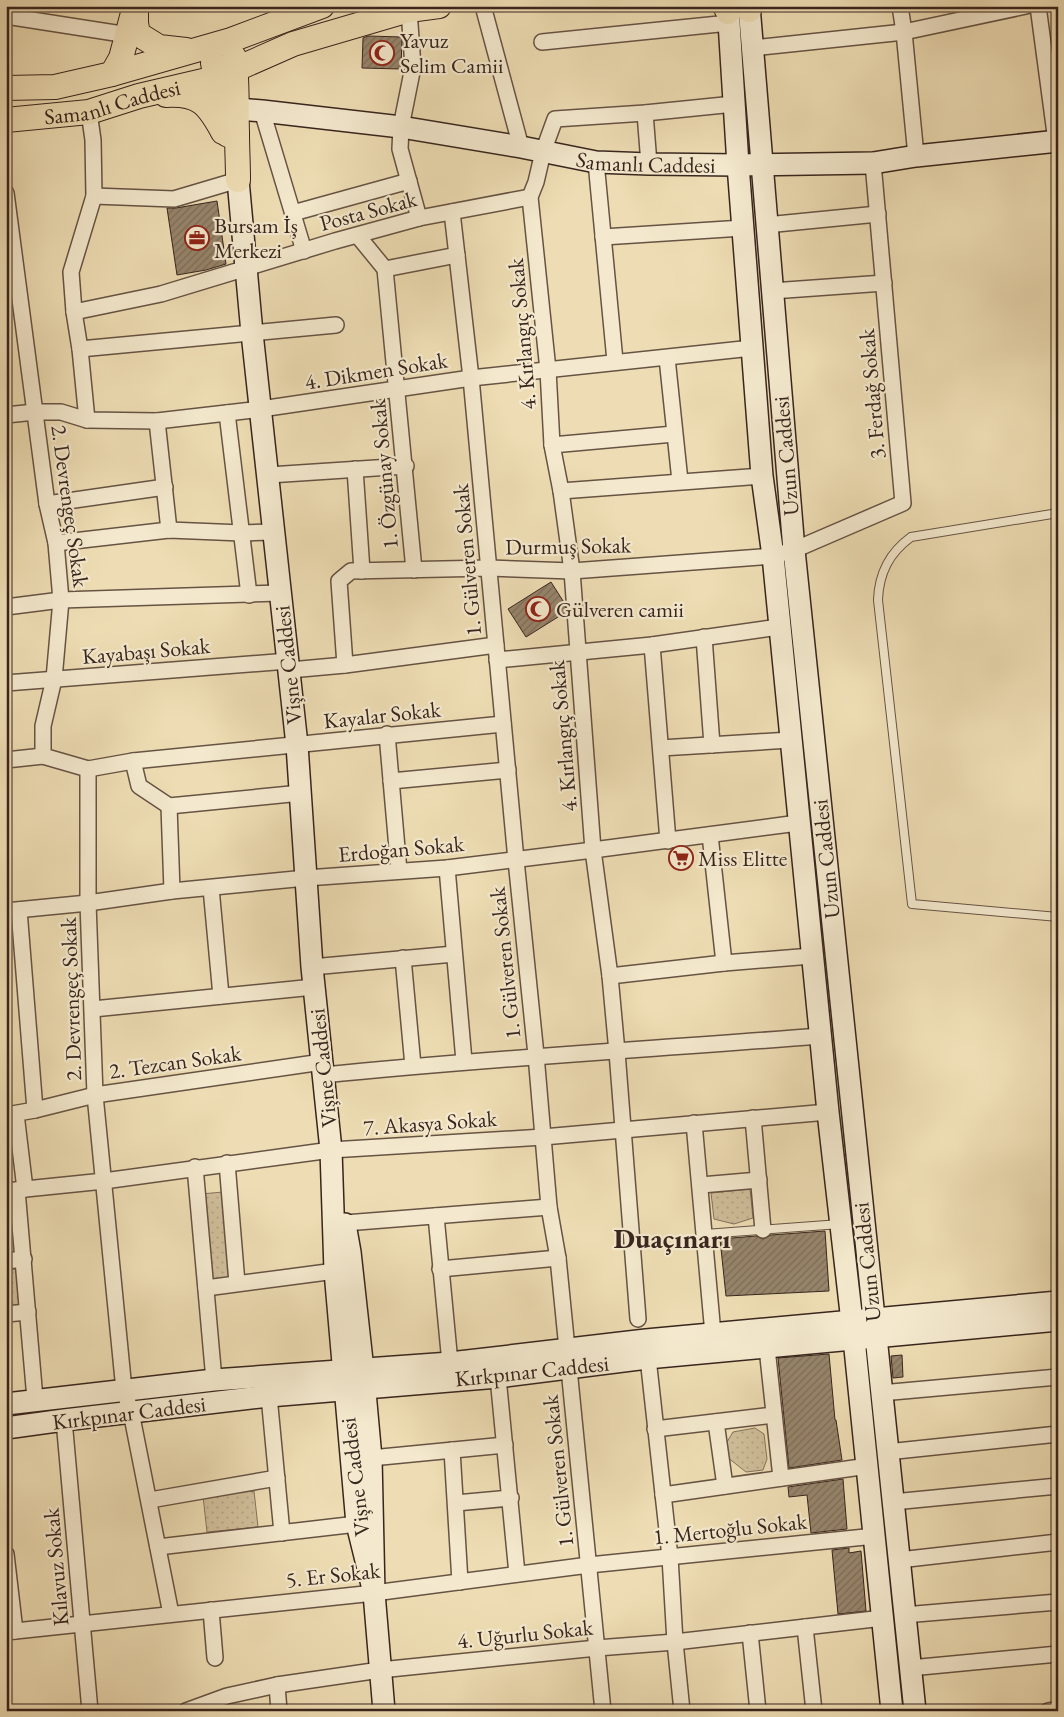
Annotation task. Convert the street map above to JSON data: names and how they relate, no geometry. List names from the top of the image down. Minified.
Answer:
{"streets":{"main road":["Samanlı Caddesi","Uzun Caddesi","Vişne Caddesi","Kırkpınar Caddesi"],"street":["Posta Sokak","4. Kırlangıç Sokak","4. Dikmen Sokak","3. Ferdağ Sokak","1. Özgünay Sokak","2. Devrengeç Sokak","Durmuş Sokak","1. Gülveren Sokak","Kayabaşı Sokak","Kayalar Sokak","Erdoğan Sokak","2. Tezcan Sokak","7. Akasya Sokak","1. Mertoğlu Sokak","Kılavuz Sokak","5. Er Sokak","4. Uğurlu Sokak"]},"crossings":[["Samanlı Caddesi","4. Kırlangıç Sokak"],["Samanlı Caddesi","3. Ferdağ Sokak"],["Samanlı Caddesi","Uzun Caddesi"],["Posta Sokak","4. Kırlangıç Sokak"],["Posta Sokak","1. Gülveren Sokak"],["Posta Sokak","Vişne Caddesi"],["4. Kırlangıç Sokak","4. Dikmen Sokak"],["4. Kırlangıç Sokak","Durmuş Sokak"],["4. Kırlangıç Sokak","Kayabaşı Sokak"],["4. Kırlangıç Sokak","Erdoğan Sokak"],["4. Kırlangıç Sokak","2. Tezcan Sokak"],["4. Kırlangıç Sokak","7. Akasya Sokak"],["4. Dikmen Sokak","Uzun Caddesi"],["4. Dikmen Sokak","1. Özgünay Sokak"],["4. Dikmen Sokak","2. Devrengeç Sokak"],["4. Dikmen Sokak","1. Gülveren Sokak"],["4. Dikmen Sokak","Vişne Caddesi"],["3. Ferdağ Sokak","Uzun Caddesi"],["3. Ferdağ Sokak","Durmuş Sokak"],["Uzun Caddesi","Durmuş Sokak"],["Uzun Caddesi","Kayabaşı Sokak"],["Uzun Caddesi","Erdoğan Sokak"],["Uzun Caddesi","2. Tezcan Sokak"],["Uzun Caddesi","7. Akasya Sokak"],["Uzun Caddesi","Kırkpınar Caddesi"],["Uzun Caddesi","1. Mertoğlu Sokak"],["Uzun Caddesi","4. Uğurlu Sokak"],["1. Özgünay Sokak","Durmuş Sokak"],["2. Devrengeç Sokak","Kayabaşı Sokak"],["2. Devrengeç Sokak","Kayalar Sokak"],["2. Devrengeç Sokak","Erdoğan Sokak"],["2. Devrengeç Sokak","2. Tezcan Sokak"],["2. Devrengeç Sokak","7. Akasya Sokak"],["2. Devrengeç Sokak","Kırkpınar Caddesi"],["2. Devrengeç Sokak","5. Er Sokak"],["Durmuş Sokak","1. Gülveren Sokak"],["Durmuş Sokak","Kayabaşı Sokak"],["1. Gülveren Sokak","Kayabaşı Sokak"],["1. Gülveren Sokak","Kayalar Sokak"],["1. Gülveren Sokak","Erdoğan Sokak"],["1. Gülveren Sokak","2. Tezcan Sokak"],["1. Gülveren Sokak","7. Akasya Sokak"],["1. Gülveren Sokak","Kırkpınar Caddesi"],["1. Gülveren Sokak","1. Mertoğlu Sokak"],["1. Gülveren Sokak","5. Er Sokak"],["1. Gülveren Sokak","4. Uğurlu Sokak"],["Kayabaşı Sokak","Vişne Caddesi"],["Vişne Caddesi","Kayalar Sokak"],["Vişne Caddesi","Erdoğan Sokak"],["Vişne Caddesi","2. Tezcan Sokak"],["Vişne Caddesi","7. Akasya Sokak"],["Vişne Caddesi","Kırkpınar Caddesi"],["Vişne Caddesi","5. Er Sokak"],["Vişne Caddesi","4. Uğurlu Sokak"],["Kırkpınar Caddesi","Kılavuz Sokak"],["1. Mertoğlu Sokak","5. Er Sokak"],["Kılavuz Sokak","5. Er Sokak"]],"districts":["Duaçınarı"],"places":{"mosque":["Yavuz Selim Camii","Gülveren camii"],"office":["Bursam İş Merkezi"],"supermarket":["Miss Elitte"]}}
